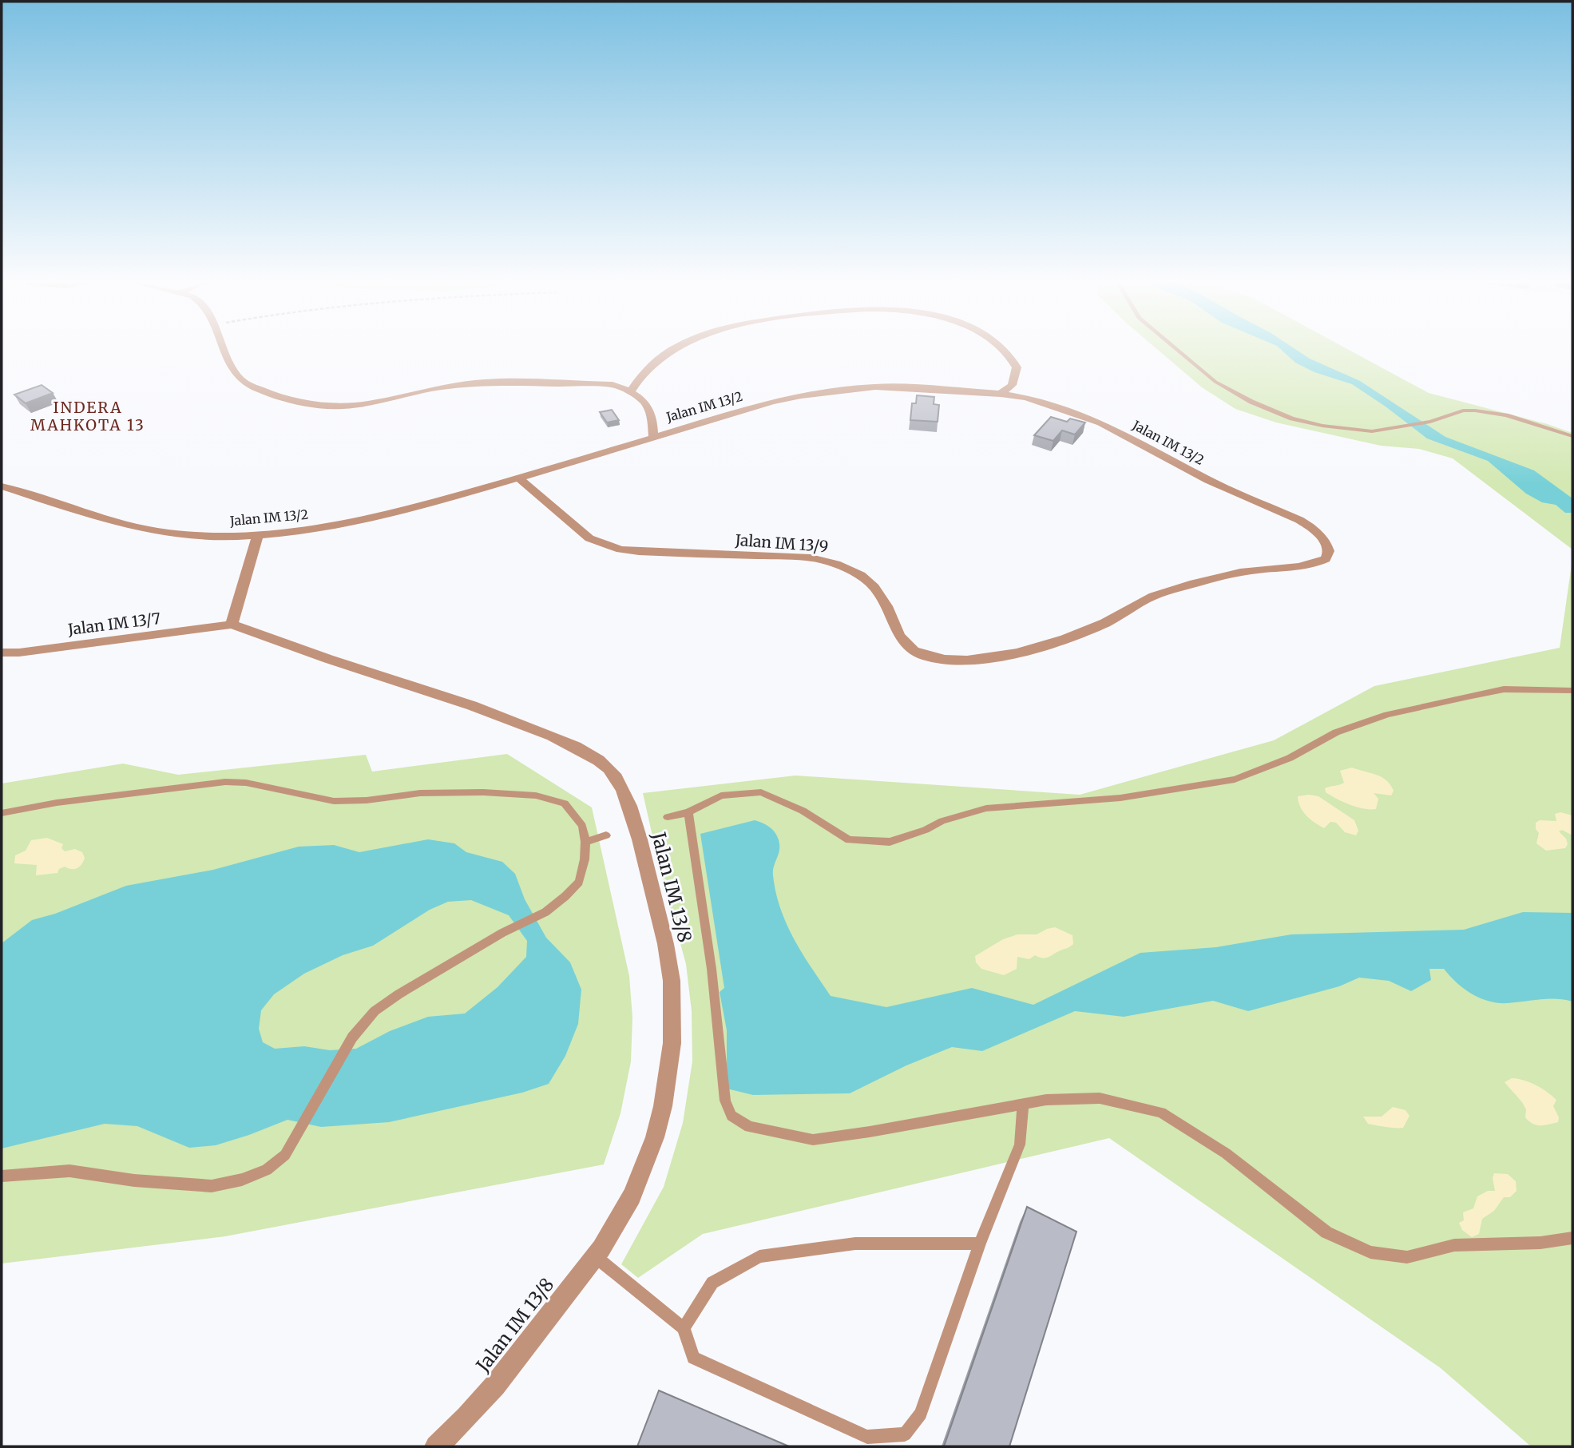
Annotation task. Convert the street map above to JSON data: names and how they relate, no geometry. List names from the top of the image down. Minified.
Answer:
{"streets":{"street":["Jalan IM 13/2","Jalan IM 13/9","Jalan IM 13/7","Jalan IM 13/8"]},"crossings":[["Jalan IM 13/2","Jalan IM 13/9"],["Jalan IM 13/7","Jalan IM 13/8"]],"districts":["INDERA MAHKOTA 13"]}
